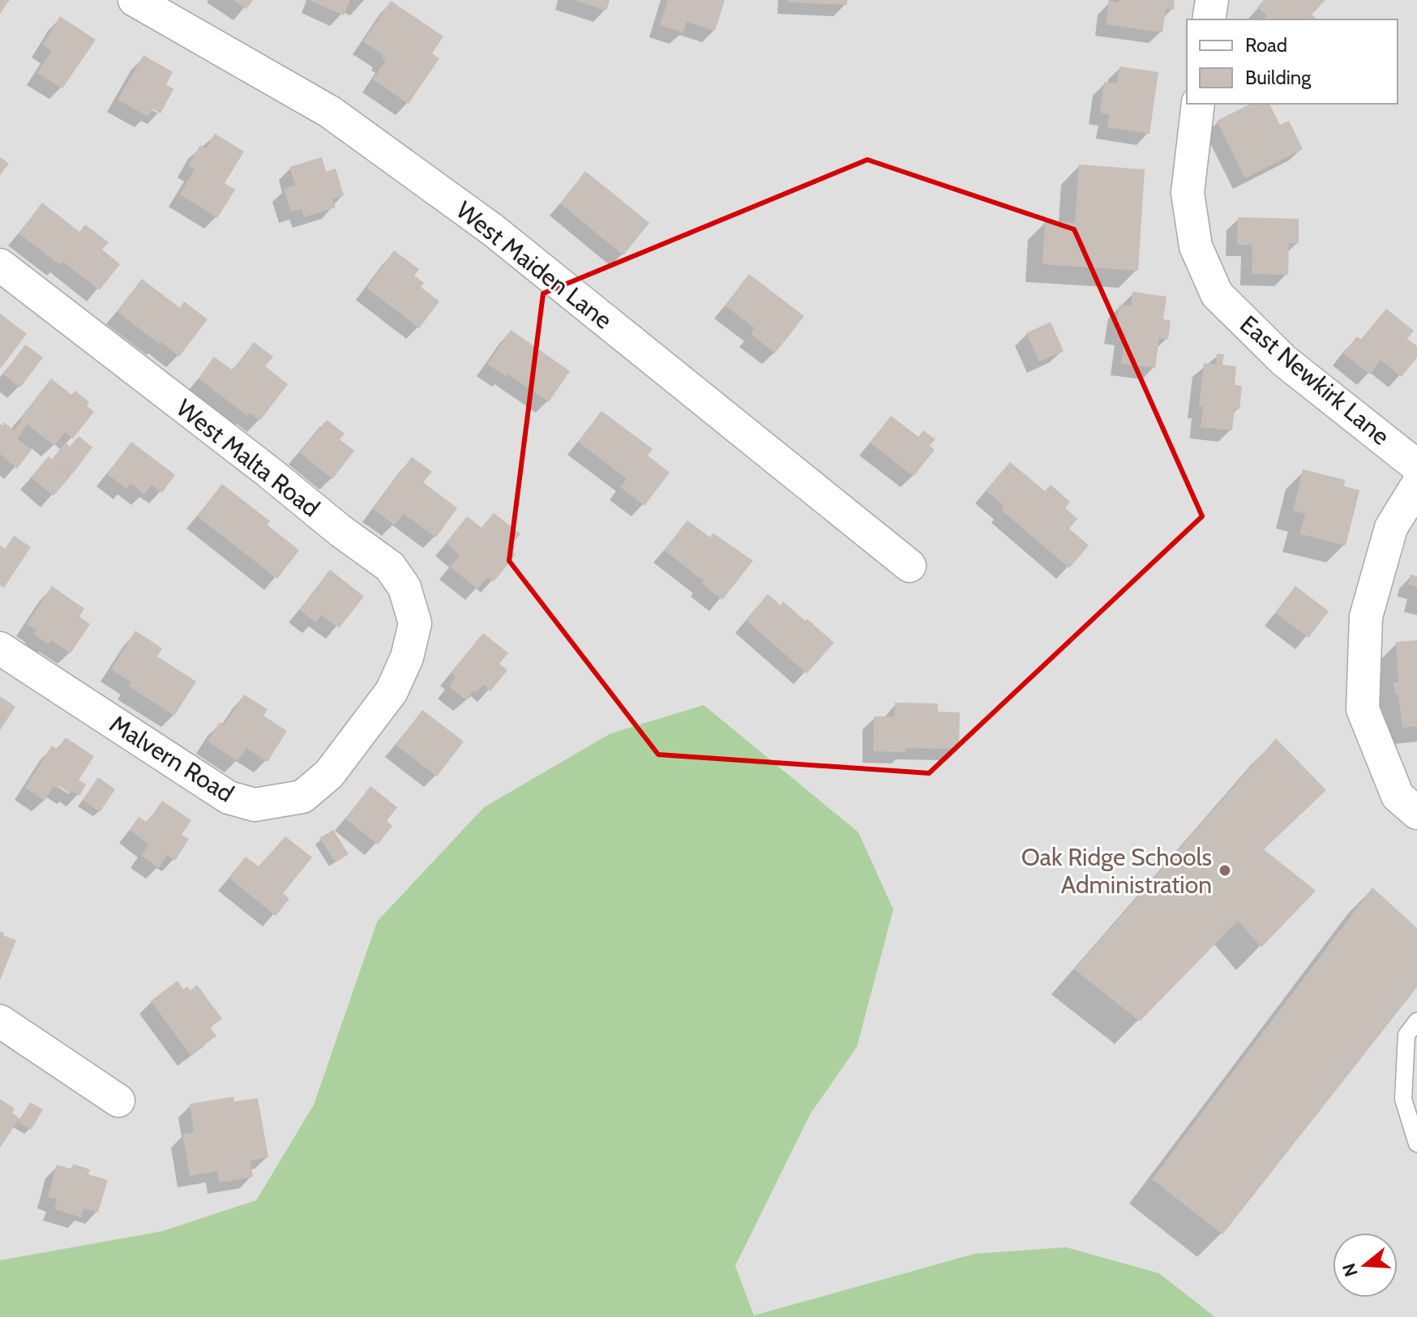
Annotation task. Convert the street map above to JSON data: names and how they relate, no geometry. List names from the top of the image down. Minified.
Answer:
{"streets":{"street":["West Maiden Lane","East Newkirk Lane","West Malta Road","Malvern Road"]},"crossings":[["West Malta Road","Malvern Road"]],"places":["Oak Ridge Schools Administration"],"legend":["Road","Building"],"north":"left"}
